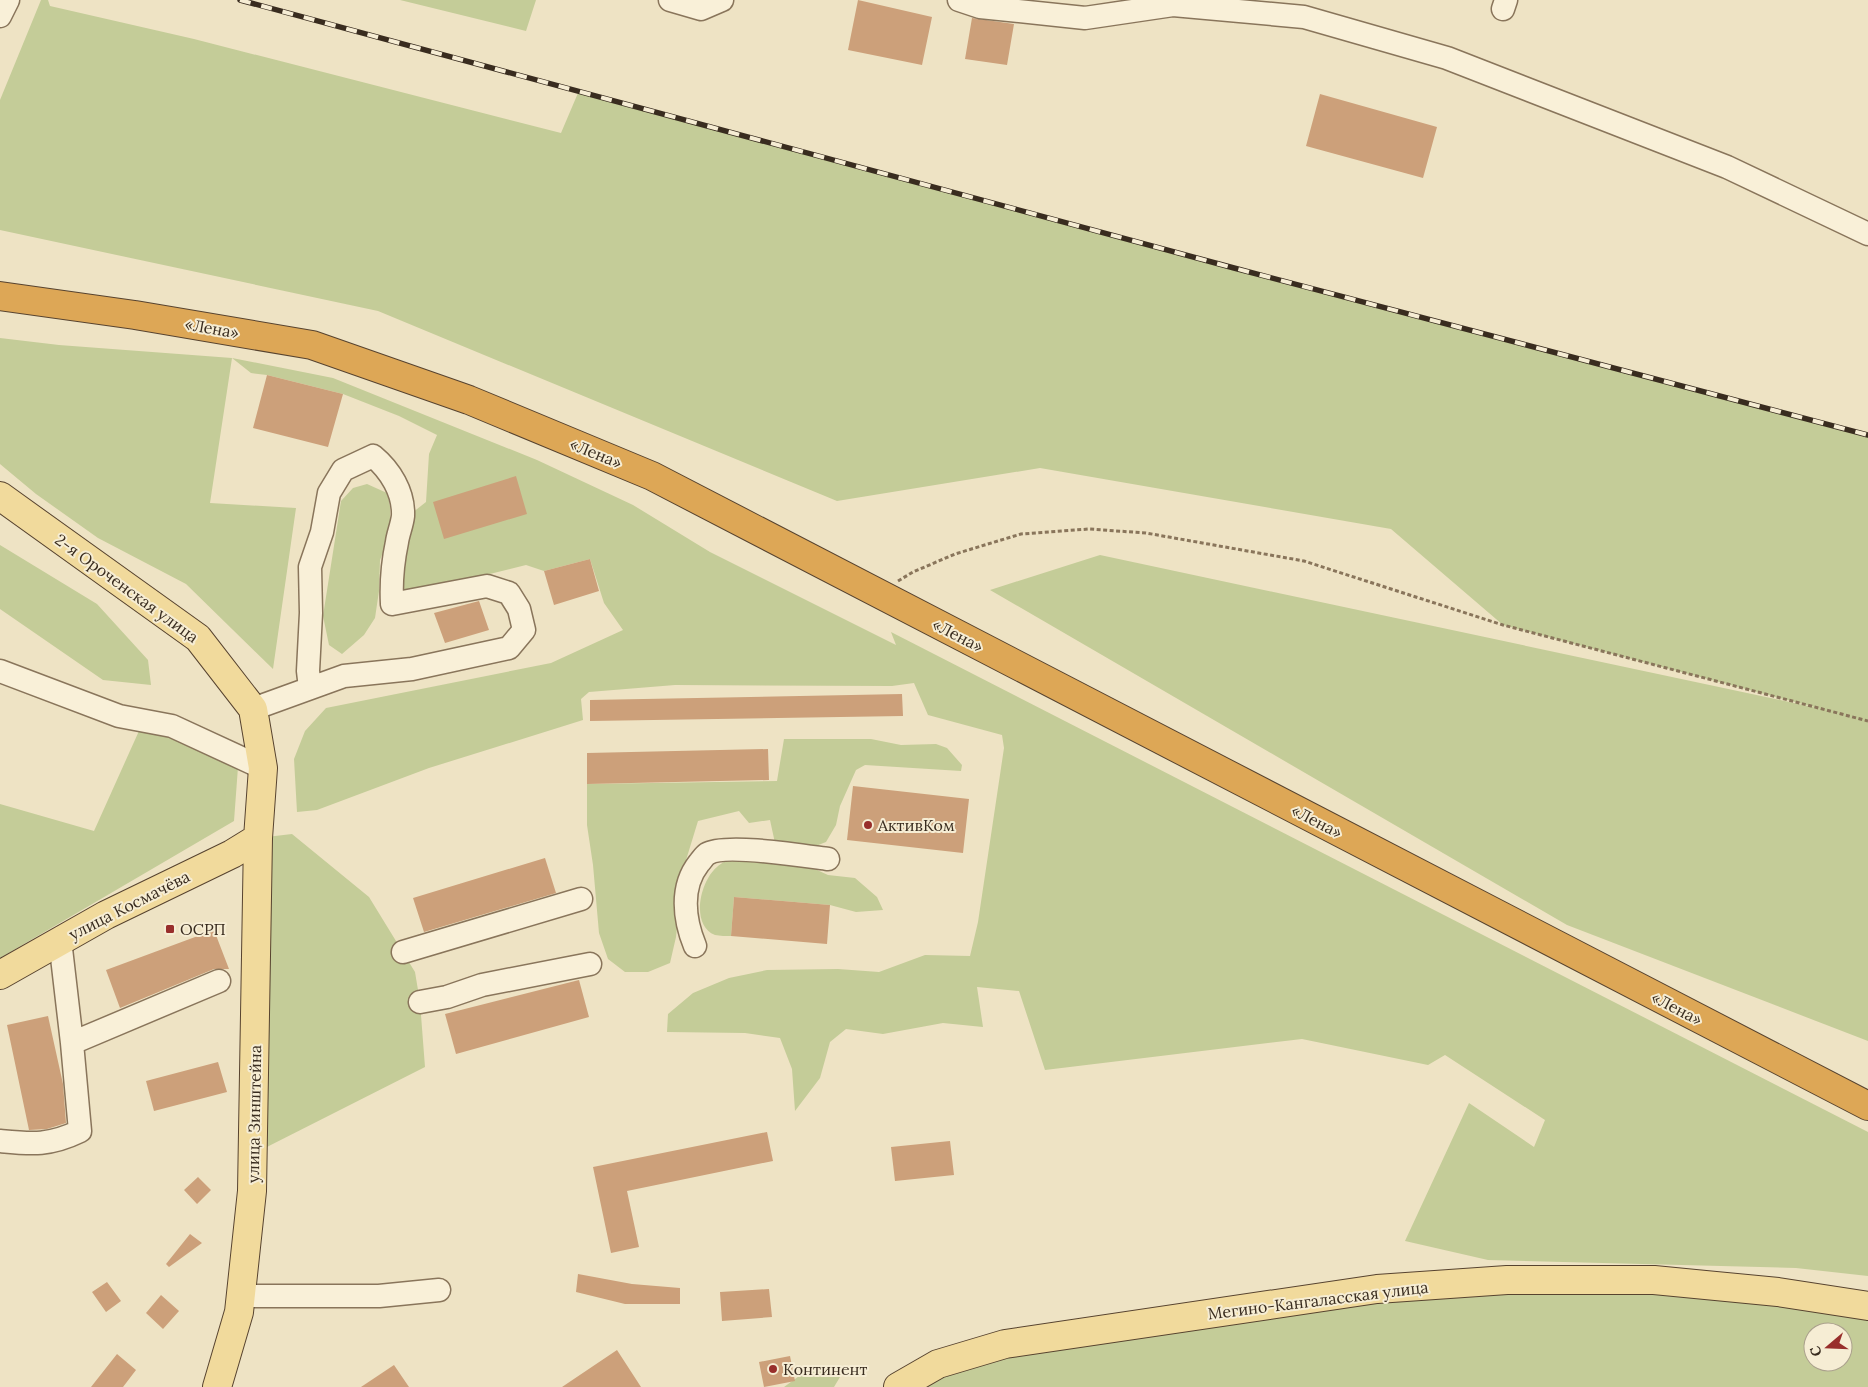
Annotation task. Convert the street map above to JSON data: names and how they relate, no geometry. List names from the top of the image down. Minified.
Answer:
{"streets":{"highway":["«Лена»"],"main road":["2-я Ороченская улица","улица Космачёва","улица Зинштейна","Мегино-Кангаласская улица"]},"crossings":[["2-я Ороченская улица","улица Космачёва"],["2-я Ороченская улица","улица Зинштейна"],["улица Космачёва","улица Зинштейна"]],"places":{"other":["АктивКом","Континент"],"transit":["ОСРП"]},"north":"left"}
